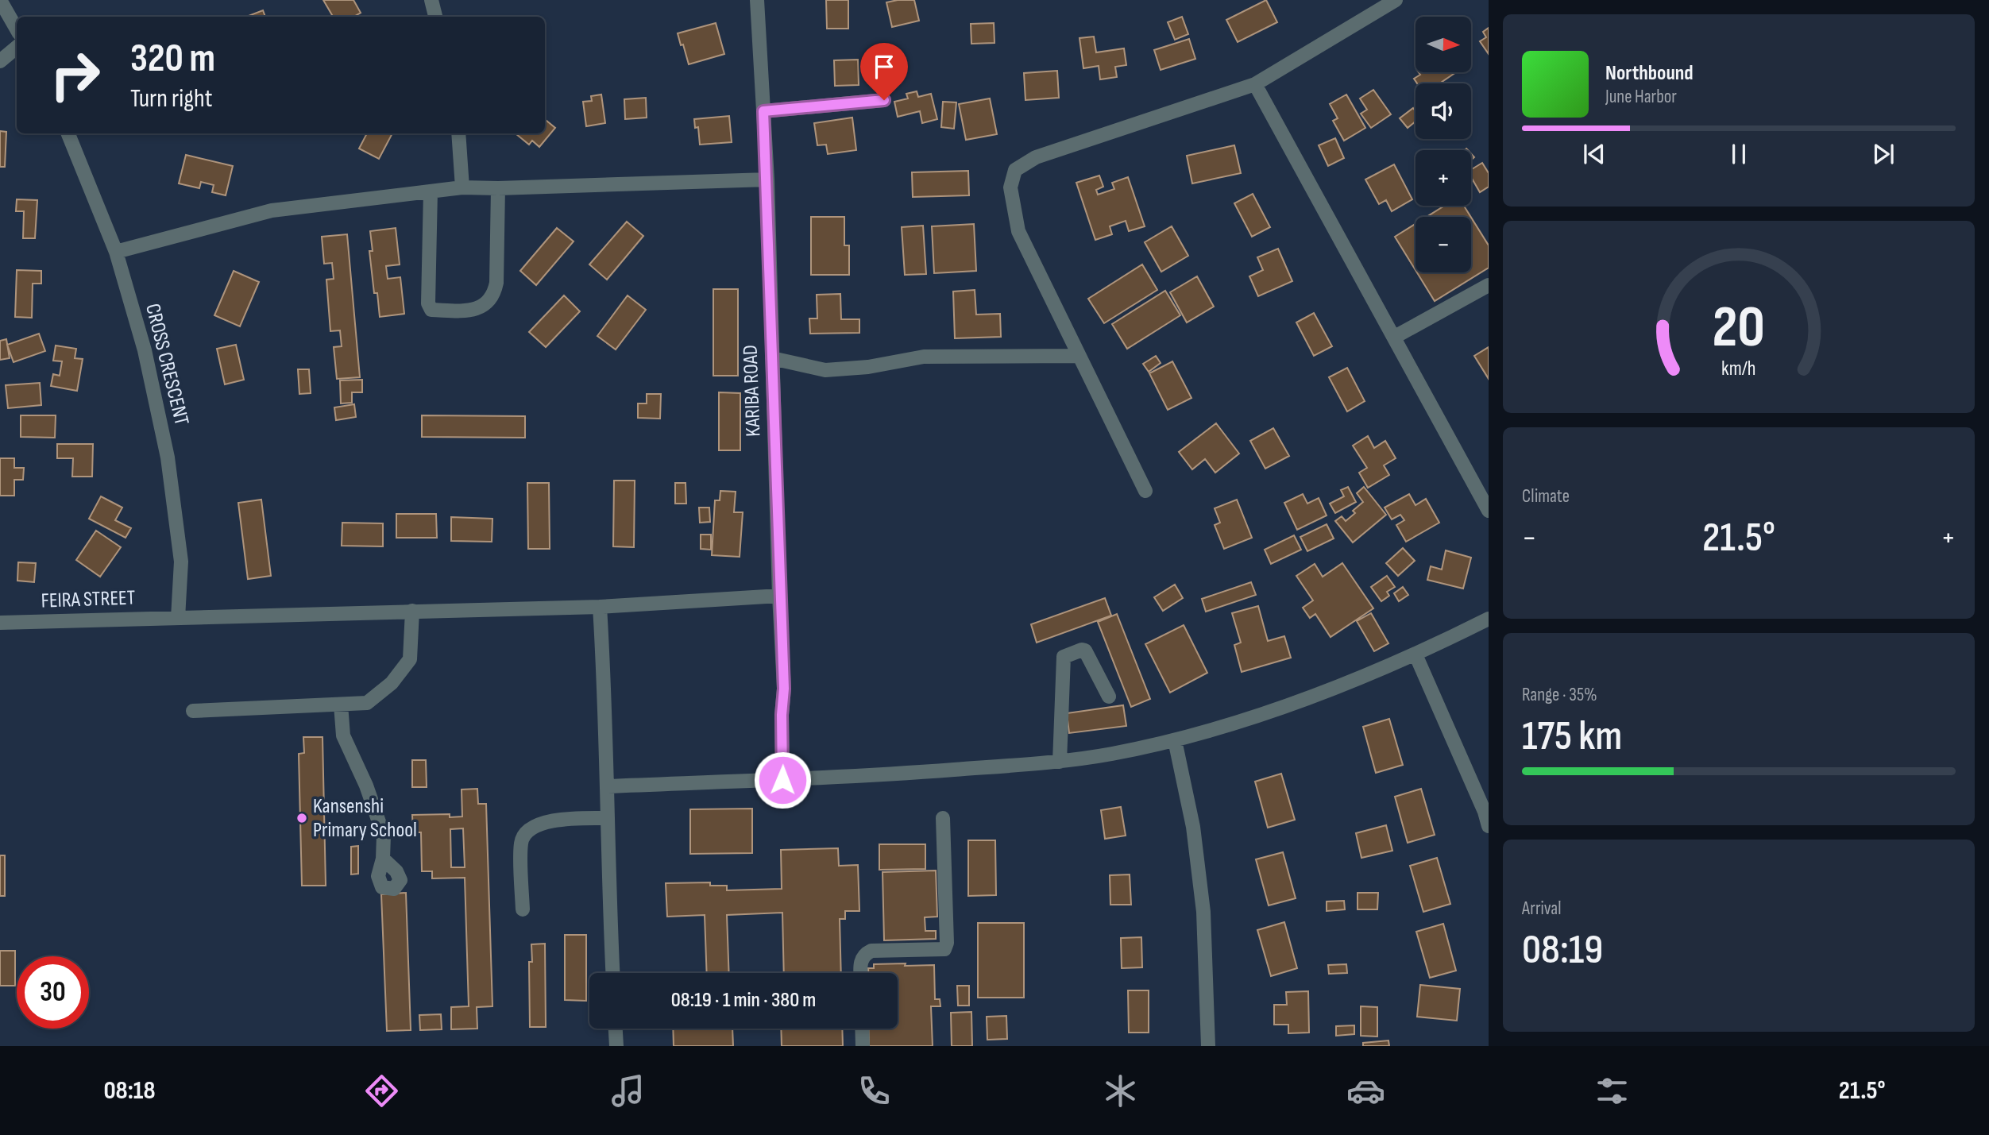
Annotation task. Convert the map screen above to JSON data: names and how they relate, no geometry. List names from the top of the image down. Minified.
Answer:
{"streets":{"street":["CROSS CRESCENT","KARIBA ROAD","FEIRA STREET"]},"crossings":[["CROSS CRESCENT","FEIRA STREET"],["KARIBA ROAD","FEIRA STREET"]],"places":["Kansenshi Primary School"],"north":"right","page":{"map_buttons":["+","−"],"turn":["320 m","Turn right"],"song":["Northbound","June Harbor"],"tile":["Climate",["Range · 35%","175 km"],["Arrival","08:19"]],"heat":["−","21.5°","+"],"limit":"30","trip":"08:19 · 1 min · 380 m","tabs":["08:18","21.5°"],"gauge":["20","km/h"]}}
